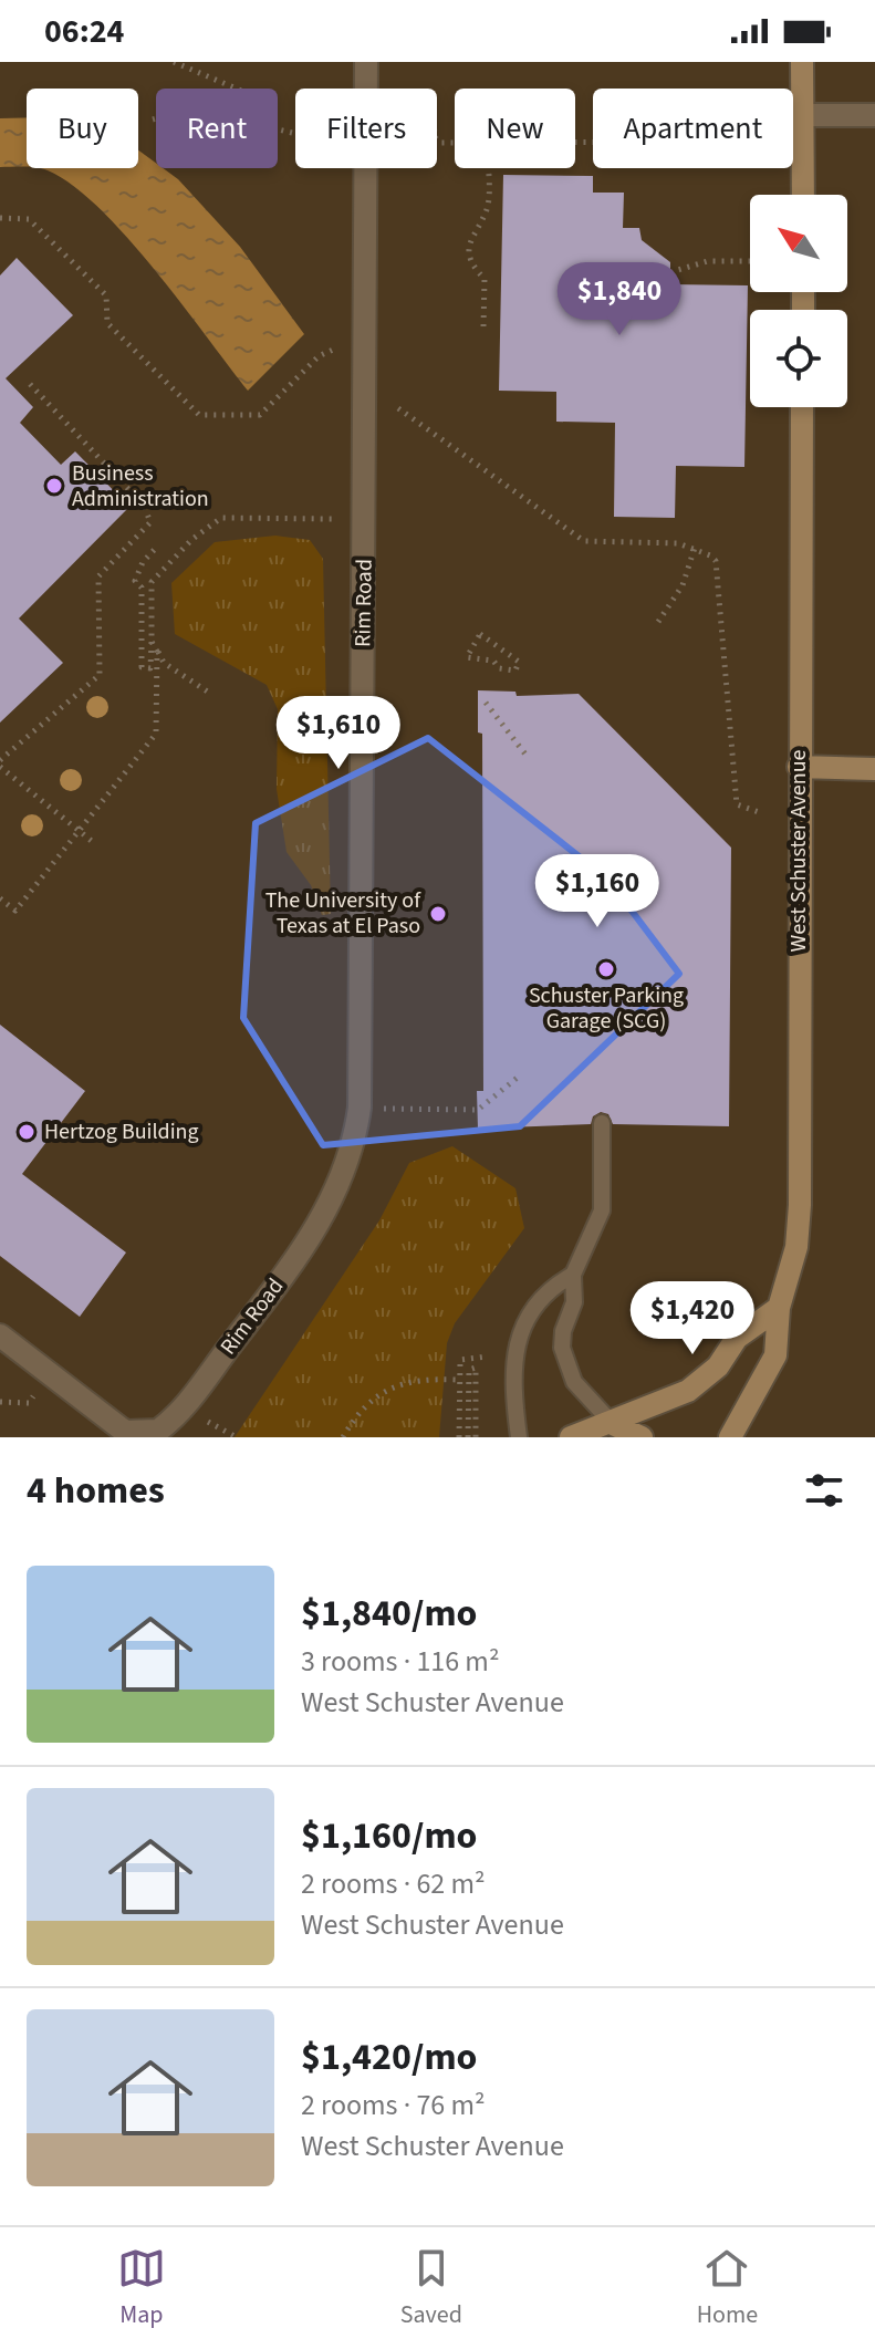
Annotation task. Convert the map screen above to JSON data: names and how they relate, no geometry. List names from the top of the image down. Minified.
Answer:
{"streets":{"main road":["West Schuster Avenue"],"street":["Rim Road"]},"places":["Business Administration","The University of Texas at El Paso","Schuster Parking Garage (SCG)","Hertzog Building"],"north":"top left","page":{"status":"06:24","chip":["Buy","Rent","Filters","New","Apartment"],"price":["$1,840","$1,610","$1,160","$1,420"],"heading":"4 homes","list":[{"name":"$1,840/mo","note":"3 rooms · 116 m² · West Schuster Avenue"},{"name":"$1,160/mo","note":"2 rooms · 62 m² · West Schuster Avenue"},{"name":"$1,420/mo","note":"2 rooms · 76 m² · West Schuster Avenue"}],"tabs":["Map","Saved","Home"]}}
